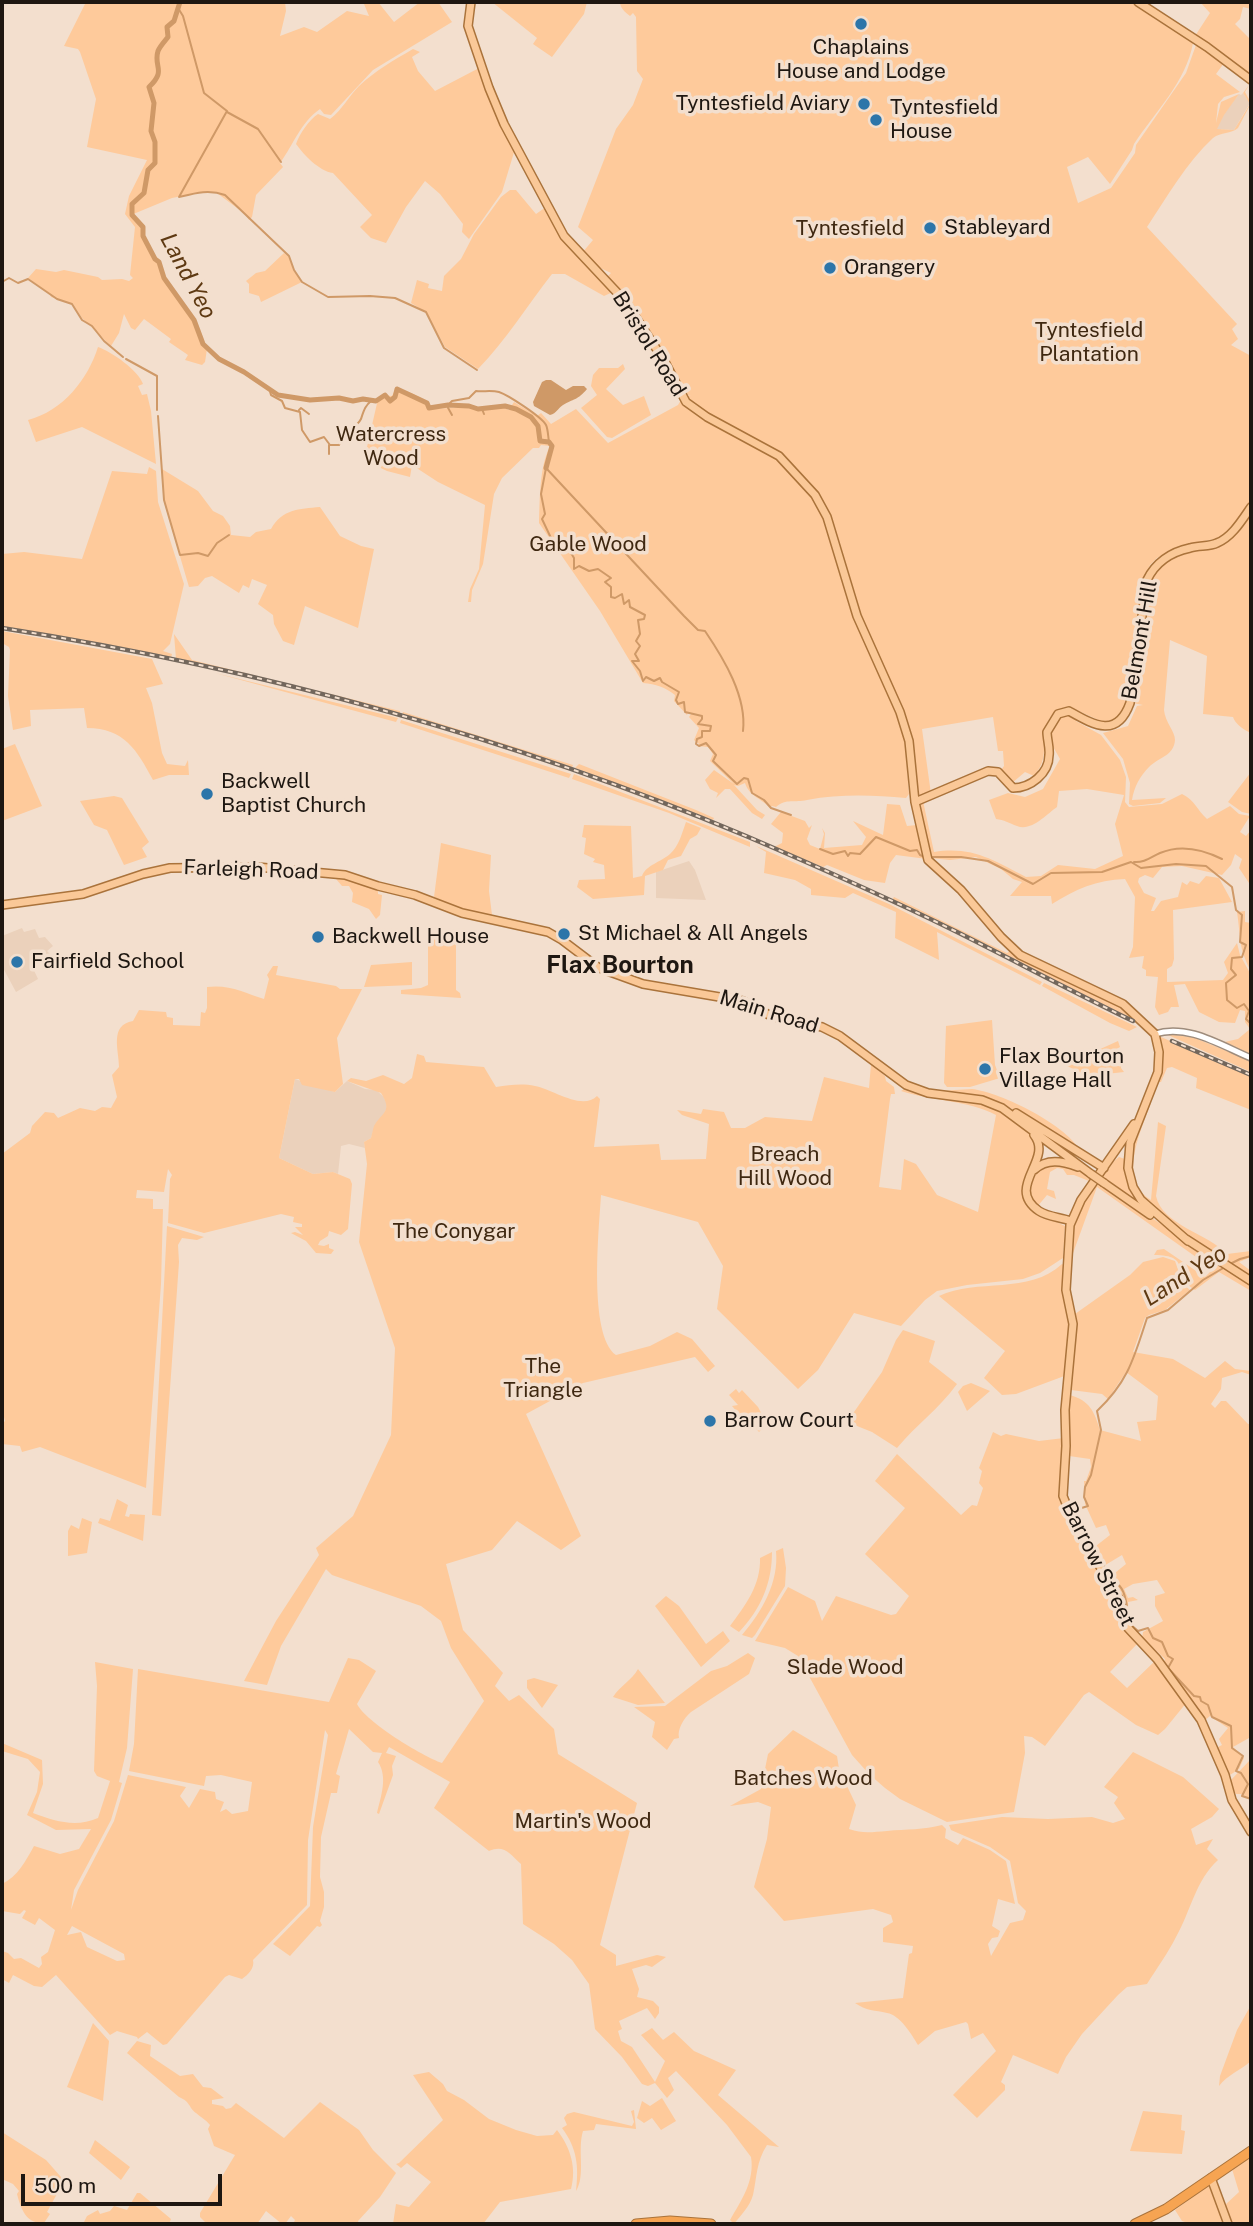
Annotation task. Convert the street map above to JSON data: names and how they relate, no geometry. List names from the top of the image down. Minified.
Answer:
{"streets":{"main road":["Bristol Road","Belmont Hill","Farleigh Road","Main Road","Barrow Street"]},"crossings":[["Bristol Road","Belmont Hill"],["Farleigh Road","Main Road"]],"districts":["Flax Bourton"],"water":["Land Yeo"],"parks":["Tyntesfield","Tyntesfield Plantation","Watercress Wood","Gable Wood","Breach Hill Wood","The Conygar","The Triangle","Slade Wood","Batches Wood","Martin's Wood"],"places":["Chaplains House and Lodge","Tyntesfield Aviary","Tyntesfield House","Stableyard","Orangery","Backwell Baptist Church","St Michael & All Angels","Backwell House","Fairfield School","Flax Bourton Village Hall","Barrow Court"],"scale_bar":"500 m"}
